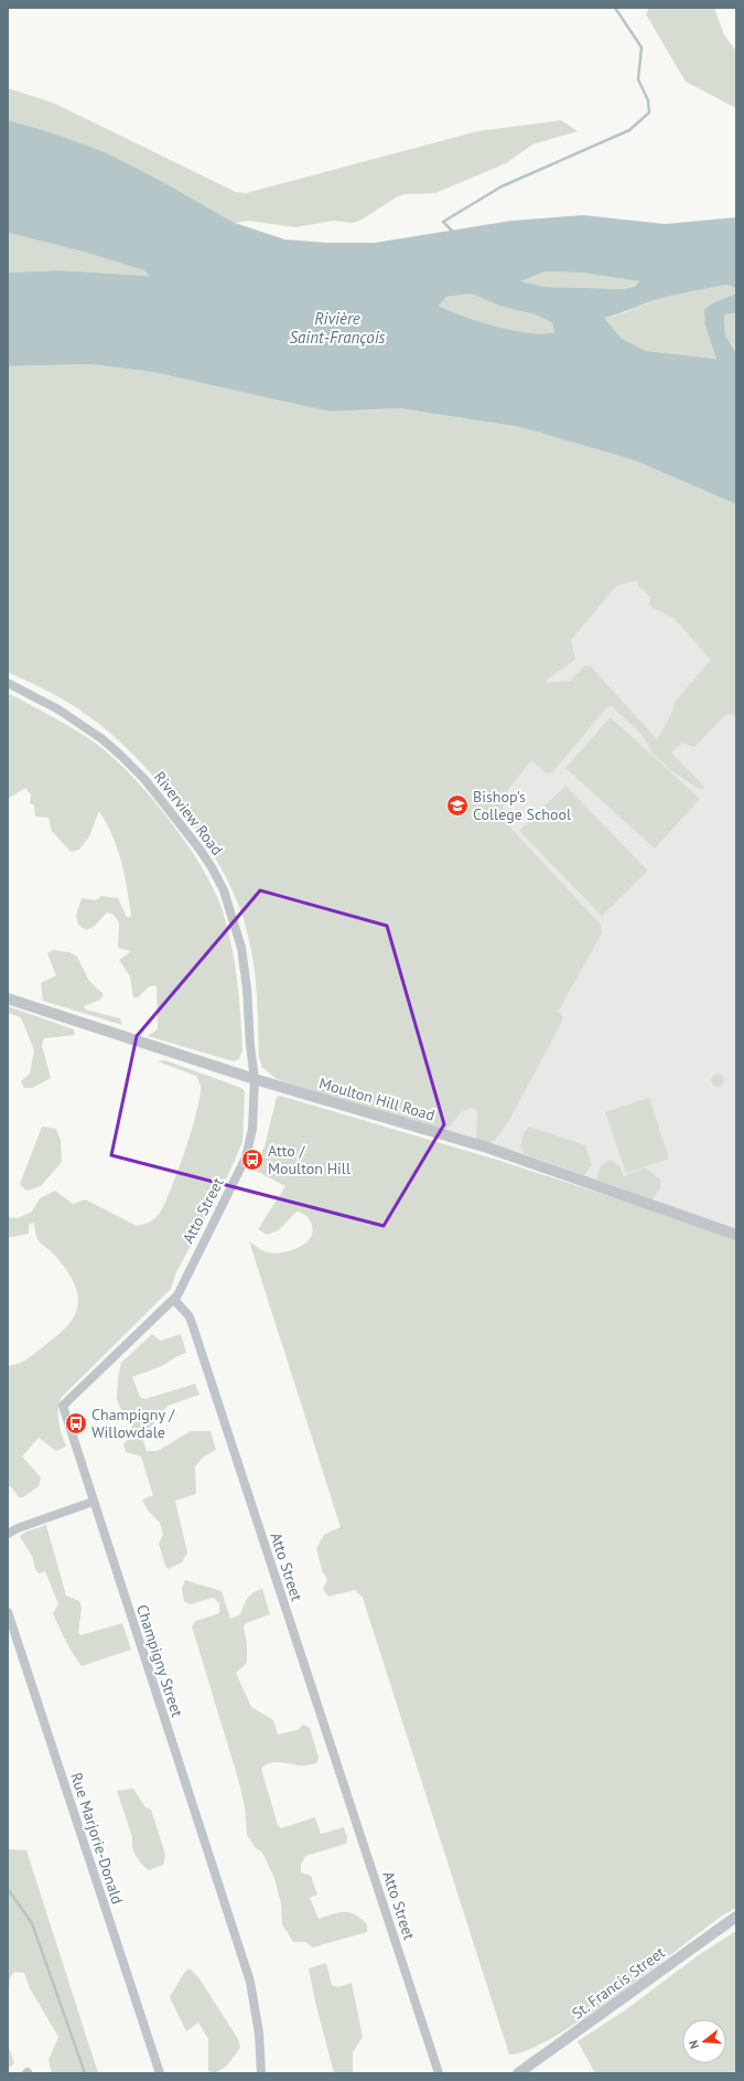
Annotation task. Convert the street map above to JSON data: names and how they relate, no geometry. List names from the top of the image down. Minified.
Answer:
{"streets":{"street":["Riverview Road","Moulton Hill Road","Atto Street","Champigny Street","Rue Marjorie-Donald","St. Francis Street"]},"crossings":[["Riverview Road","Moulton Hill Road"],["Riverview Road","Atto Street"],["Moulton Hill Road","Atto Street"],["Atto Street","Champigny Street"]],"water":["Rivière Saint-François"],"places":{"school or university":["Bishop's College School"],"bus stop":["Atto / Moulton Hill","Champigny / Willowdale"]},"north":"left"}
